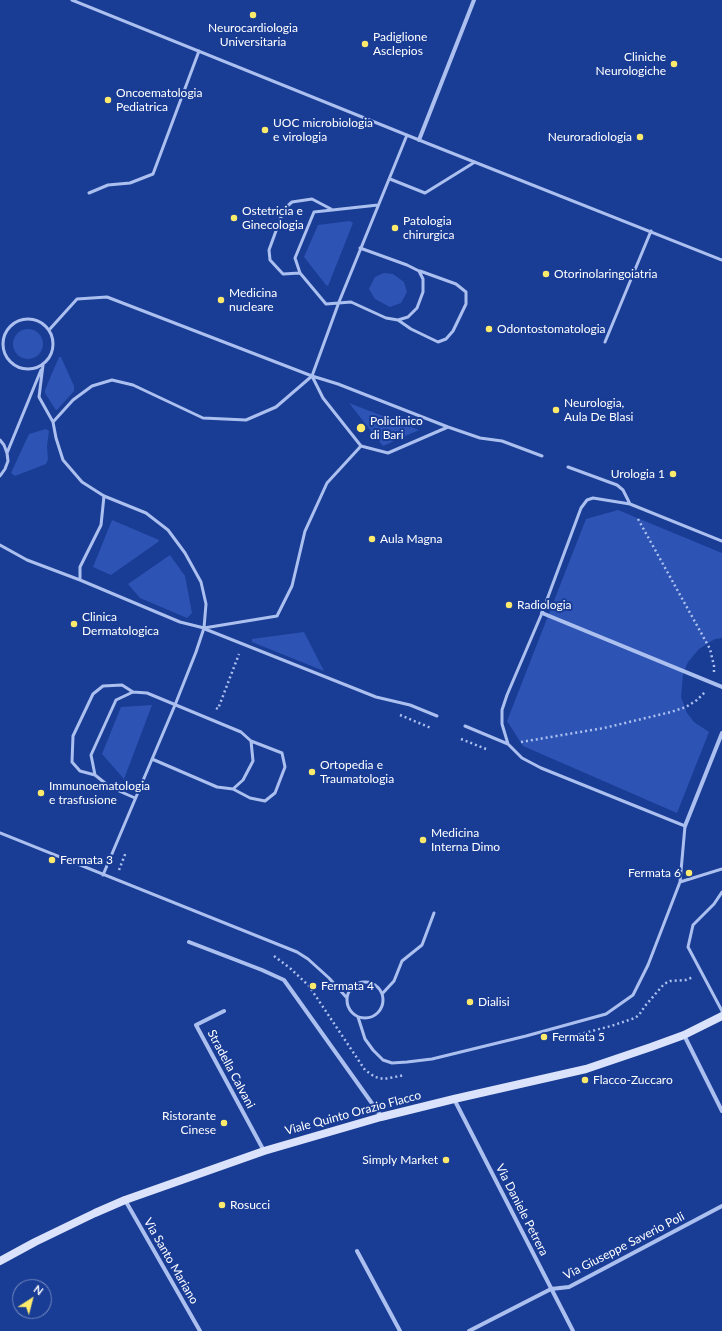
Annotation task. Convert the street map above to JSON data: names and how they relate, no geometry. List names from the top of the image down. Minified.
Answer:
{"streets":{"street":["Stradella Calvani","Viale Quinto Orazio Flacco","Via Daniele Petrera","Via Giuseppe Saverio Poli","Via Santo Mariano"]},"crossings":[["Stradella Calvani","Viale Quinto Orazio Flacco"],["Viale Quinto Orazio Flacco","Via Daniele Petrera"],["Viale Quinto Orazio Flacco","Via Santo Mariano"],["Via Daniele Petrera","Via Giuseppe Saverio Poli"]],"places":["Neurocardiologia Universitaria","Padiglione Asclepios","Cliniche Neurologiche","Oncoematologia Pediatrica","UOC microbiologia e virologia","Neuroradiologia","Ostetricia e Ginecologia","Patologia chirurgica","Otorinolaringoiatria","Medicina nucleare","Odontostomatologia","Neurologia, Aula De Blasi","Policlinico di Bari","Urologia 1","Aula Magna","Radiologia","Clinica Dermatologica","Ortopedia e Traumatologia","Immunoematologia e trasfusione","Medicina Interna Dimo","Fermata 3","Fermata 6","Fermata 4","Dialisi","Fermata 5","Flacco-Zuccaro","Ristorante Cinese","Simply Market","Rosucci"],"north":"top right"}
